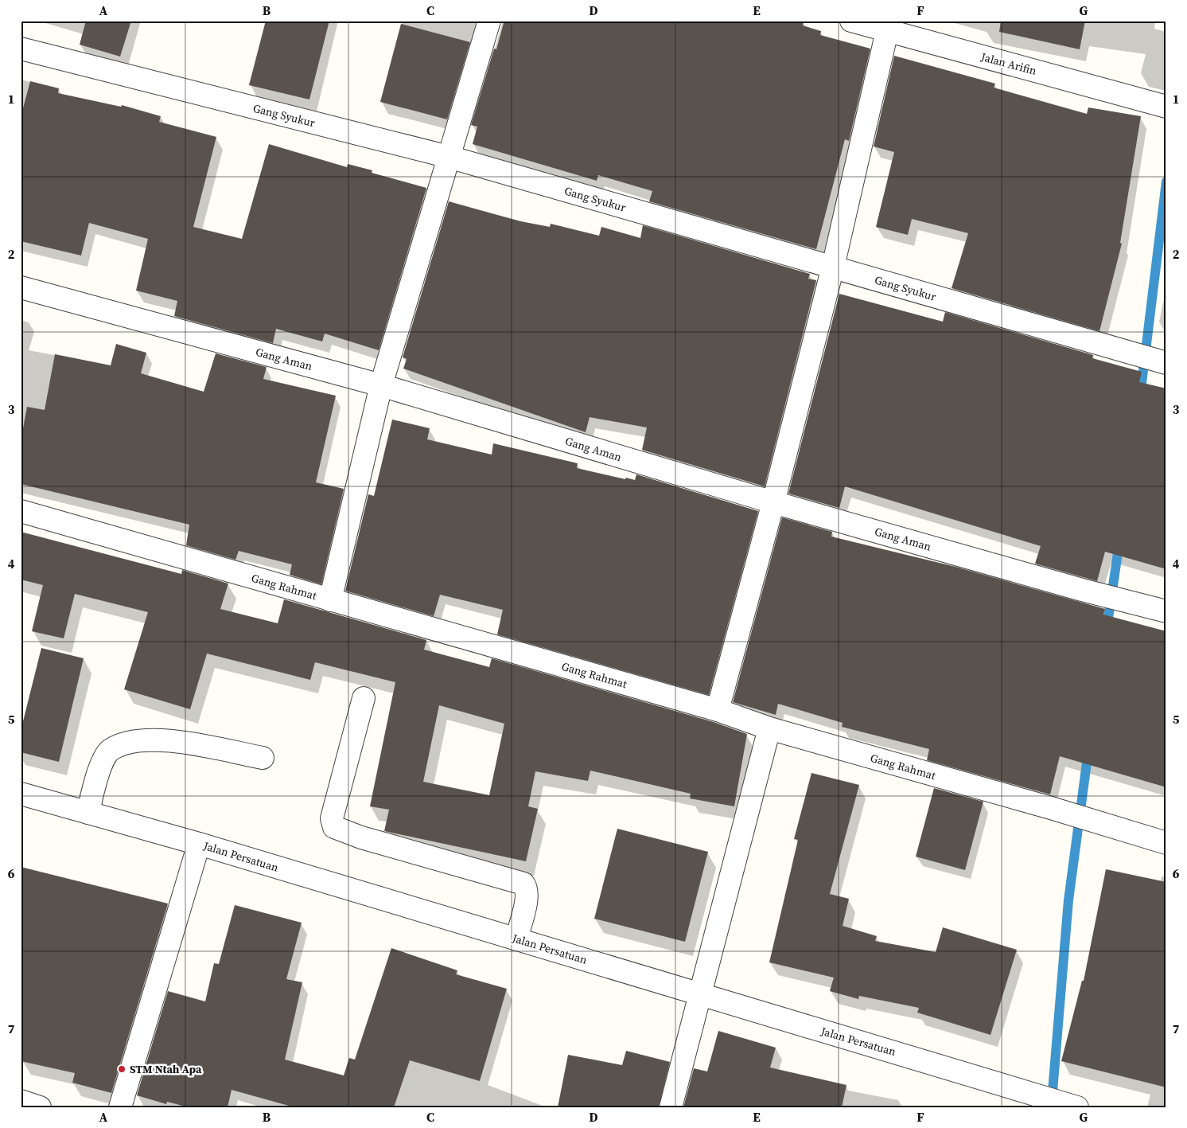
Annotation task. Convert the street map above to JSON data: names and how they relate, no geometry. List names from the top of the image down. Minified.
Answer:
{"streets":{"street":["Jalan Arifin","Gang Syukur","Gang Aman","Gang Rahmat","Jalan Persatuan"]},"places":["STM Ntah Apa"],"grid":{"columns":["A","B","C","D","E","F","G"],"rows":["1","2","3","4","5","6","7"]}}
